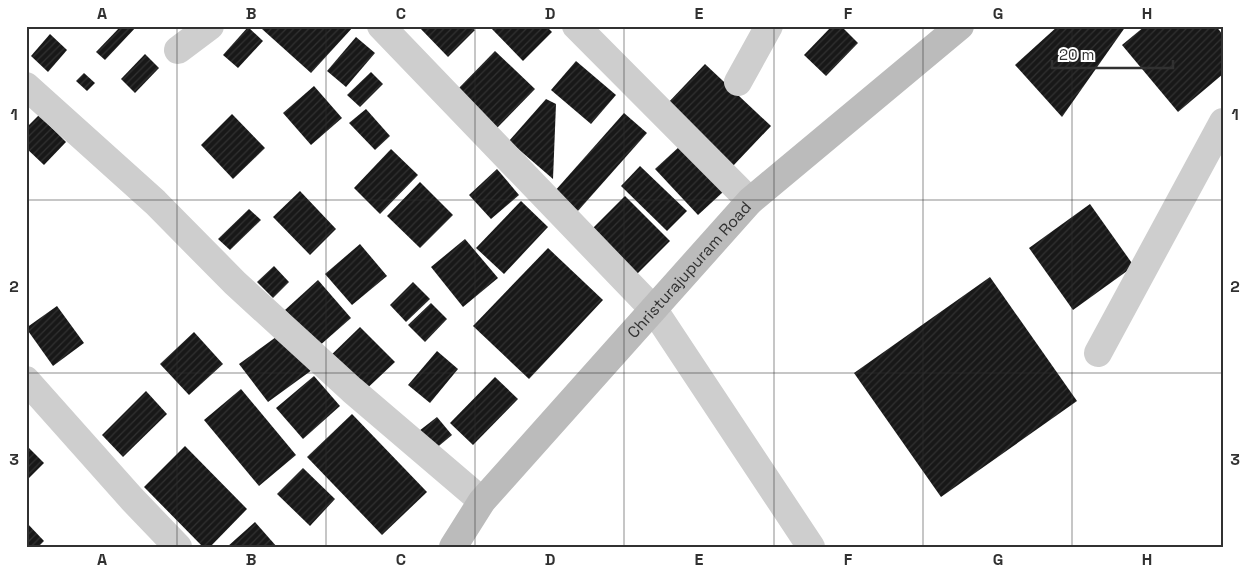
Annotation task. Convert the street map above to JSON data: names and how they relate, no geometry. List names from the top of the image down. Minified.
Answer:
{"streets":{"street":["Christurajupuram Road"]},"scale_bar":"20 m","grid":{"columns":["A","B","C","D","E","F","G","H"],"rows":["1","2","3"]}}
